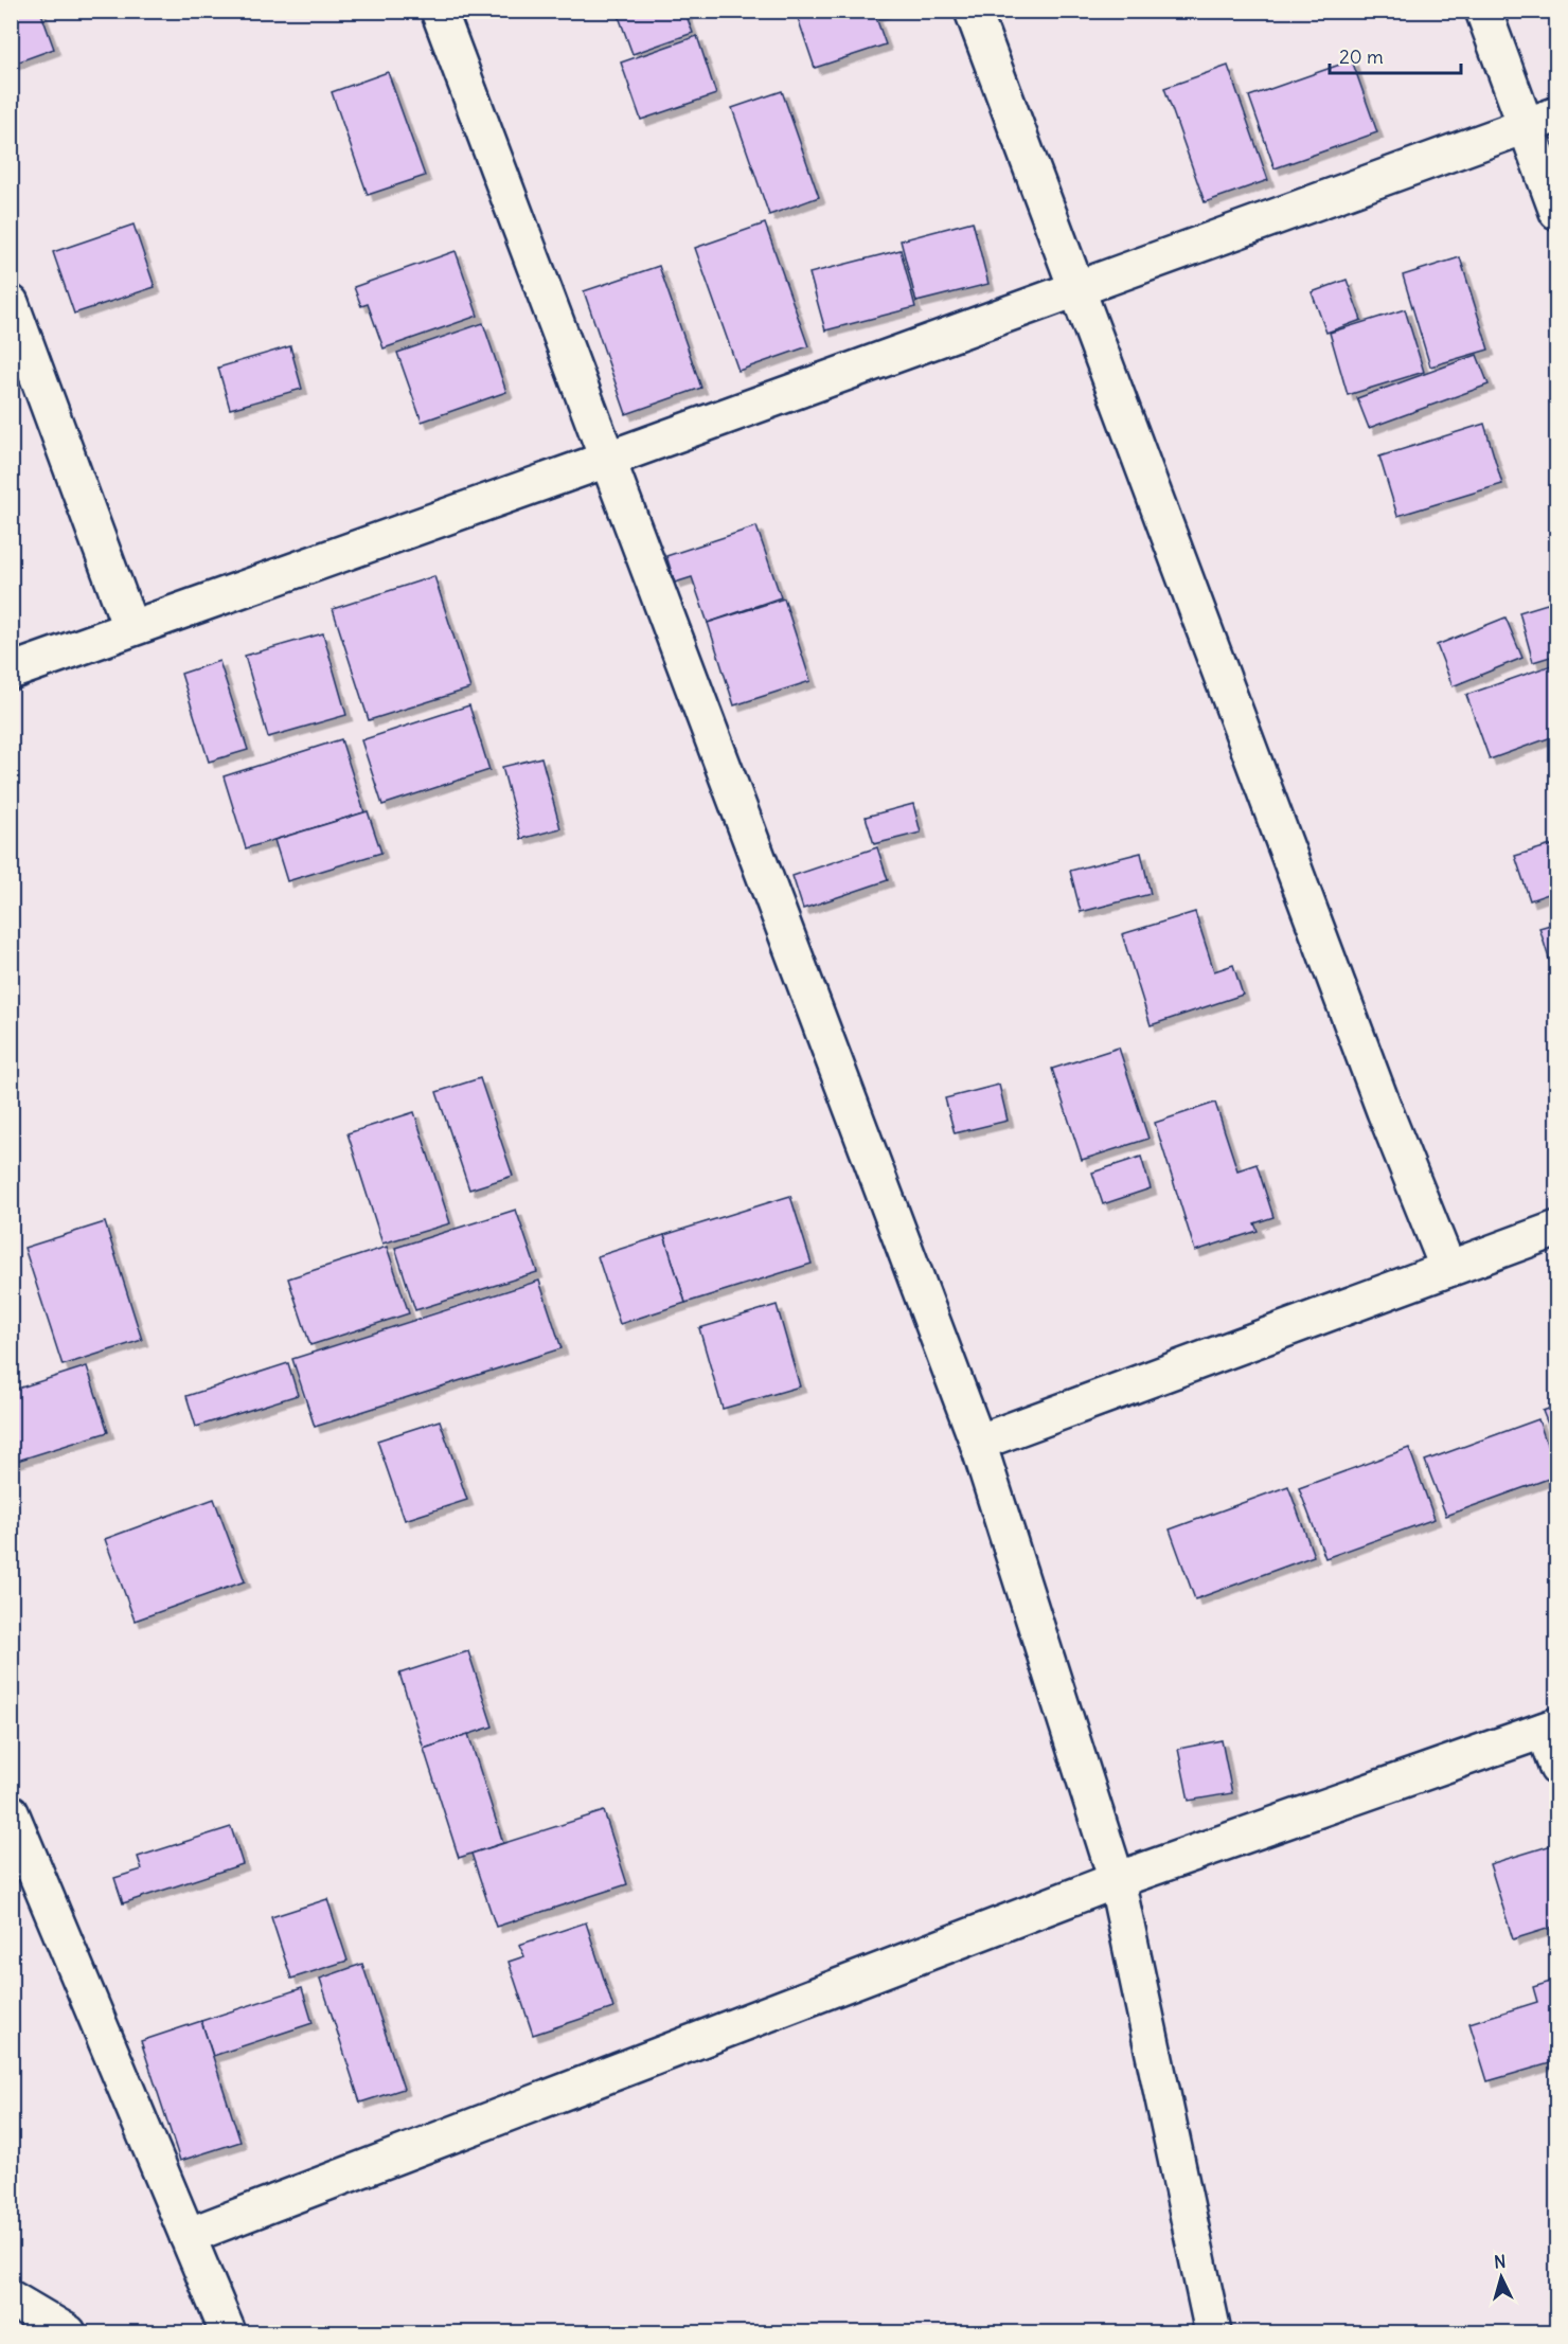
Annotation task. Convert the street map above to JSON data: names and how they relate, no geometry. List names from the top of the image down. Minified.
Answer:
{"scale_bar":"20 m","north":"top"}
